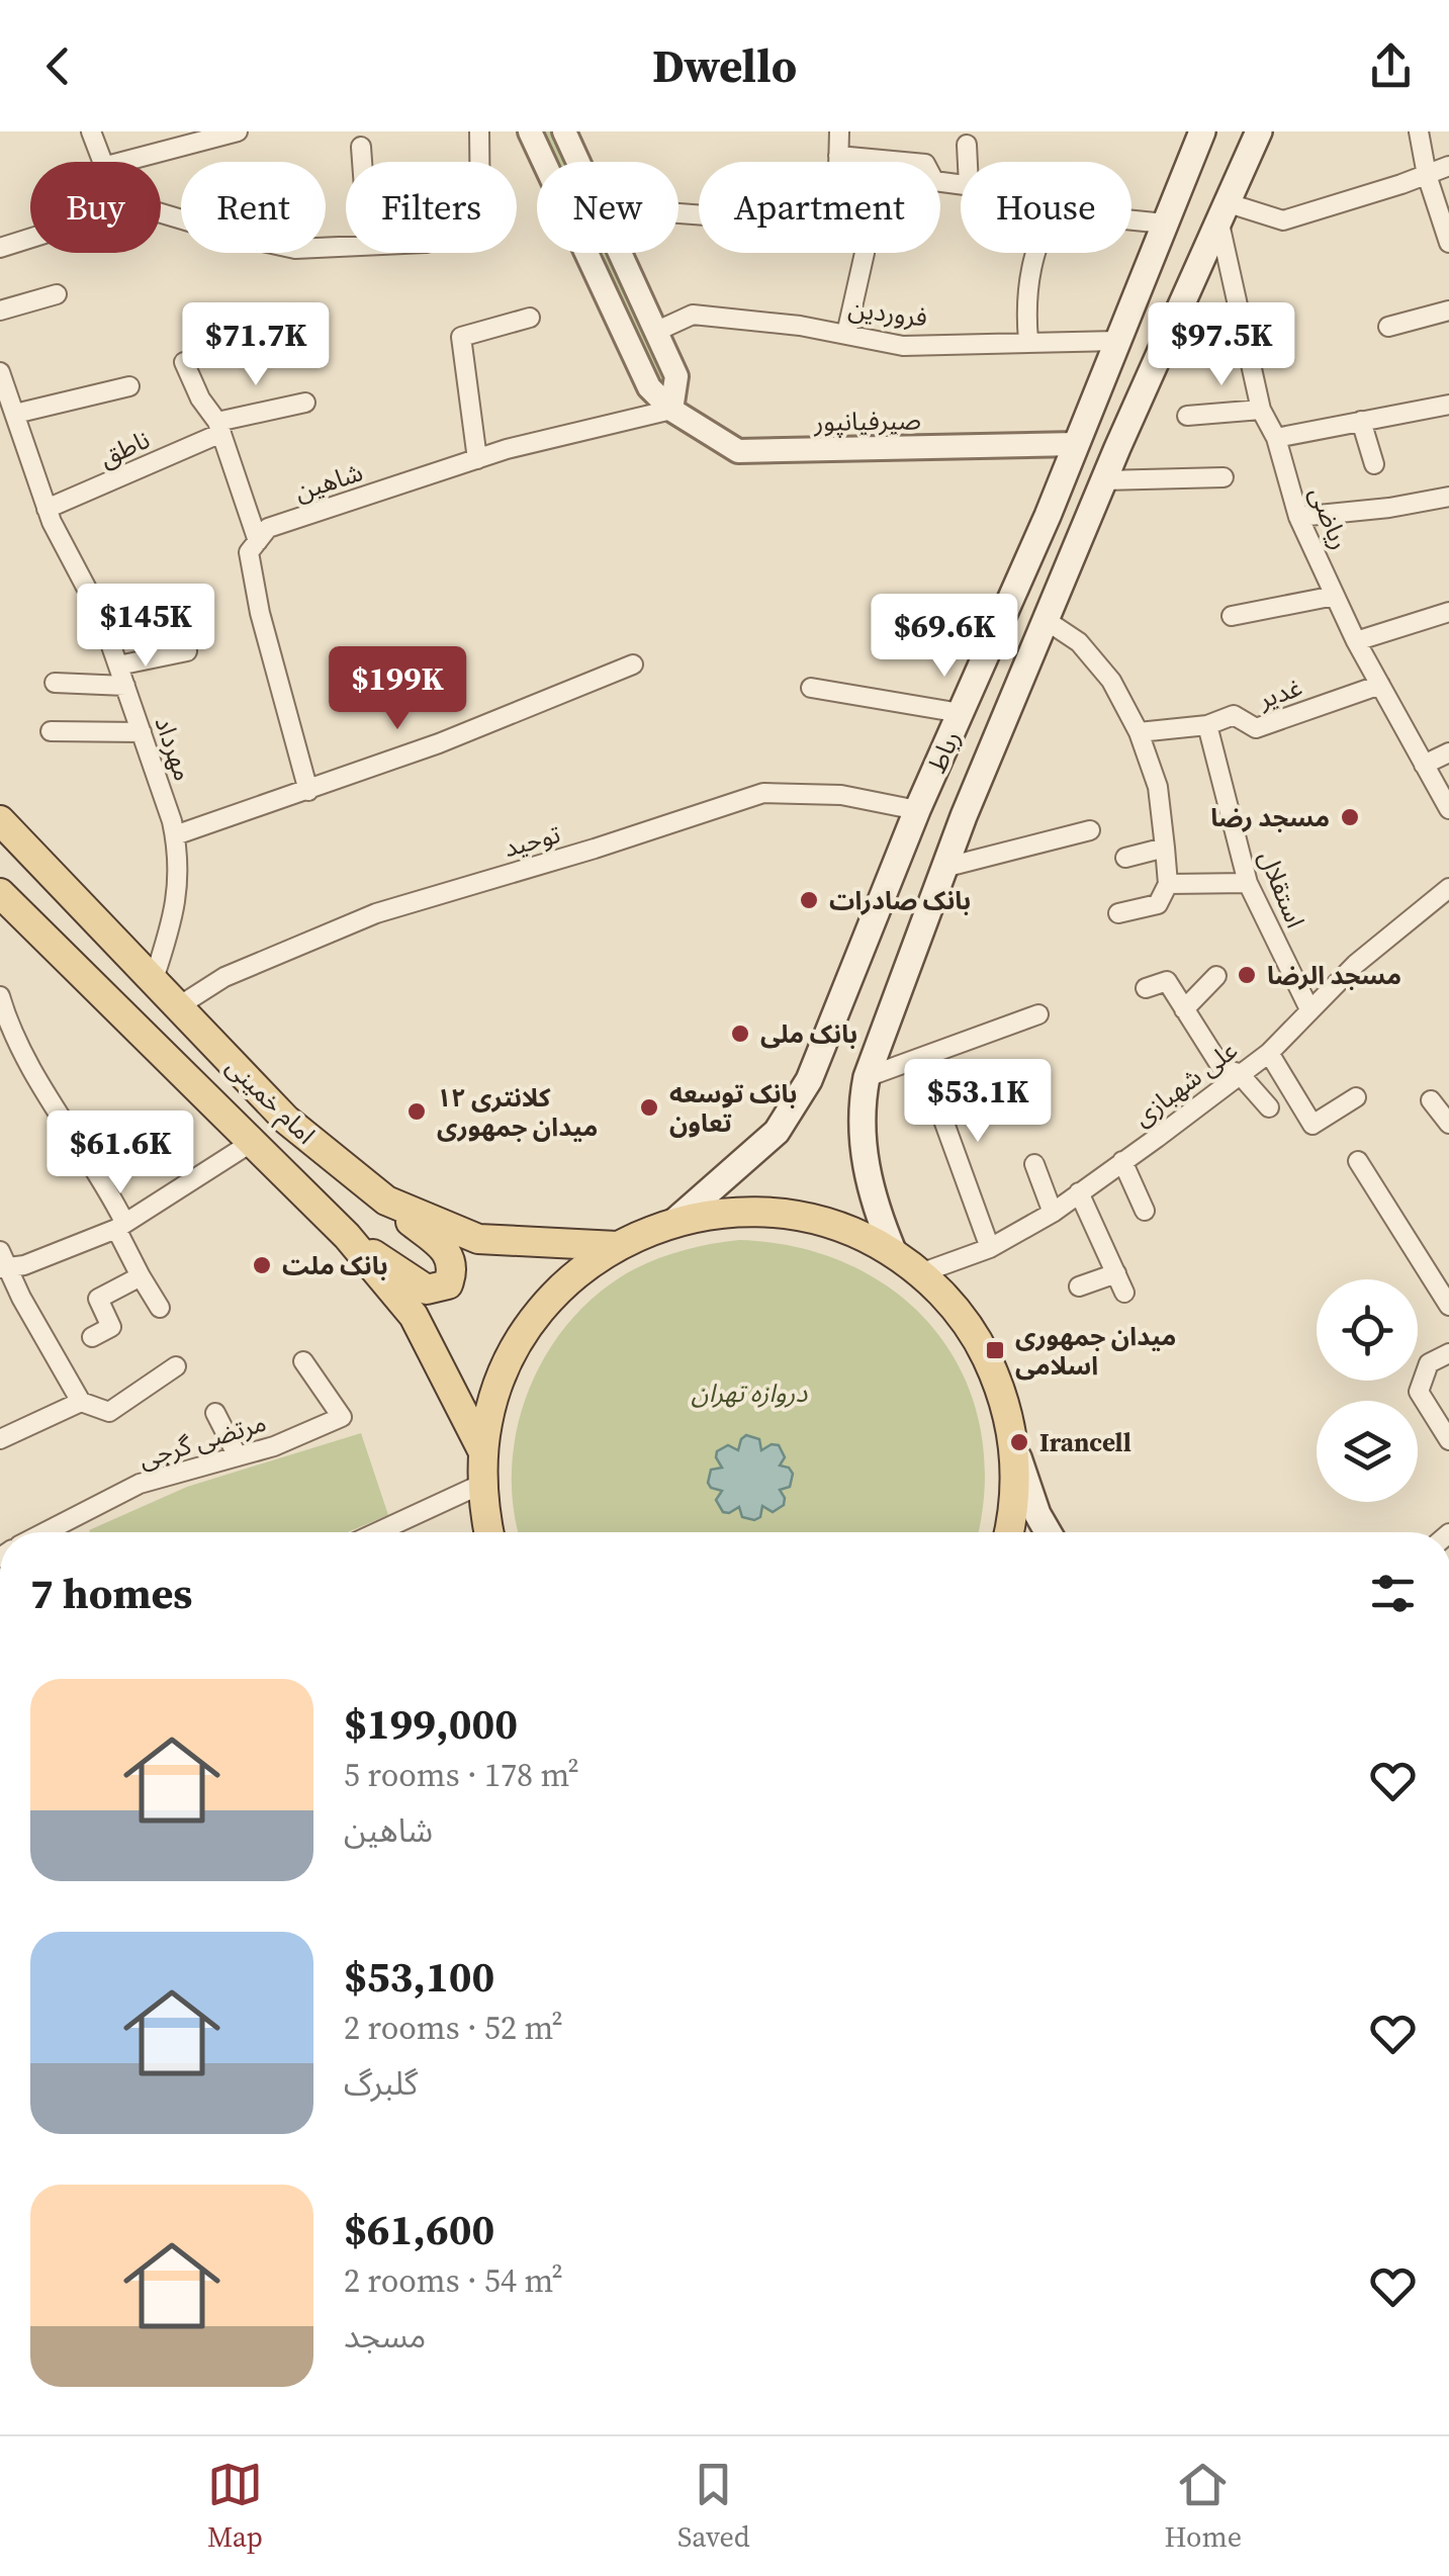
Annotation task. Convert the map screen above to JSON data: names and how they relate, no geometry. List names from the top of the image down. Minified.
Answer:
{"streets":{"main road":["رباط","امام خمینی"],"street":["فروردین","صیرفیانپور","ناطق","شاهین","ریاضی","غدیر","مهرداد","توحید","استقلال","علی شهبازی","مرتضی گرجی"]},"crossings":[["فروردین","رباط"],["صیرفیانپور","شاهین"],["صیرفیانپور","رباط"],["ناطق","مهرداد"],["ریاضی","غدیر"],["ریاضی","رباط"],["غدیر","استقلال"],["مهرداد","امام خمینی"],["رباط","توحید"],["توحید","امام خمینی"],["استقلال","علی شهبازی"]],"parks":["دروازه تهران"],"places":{"other":["مسجد رضا","بانک صادرات","مسجد الرضا","بانک ملی","بانک توسعه تعاون","کلانتری ۱۲ میدان جمهوری","بانک ملت","Irancell"],"transit":["میدان جمهوری اسلامی"]},"page":{"header":"Dwello","chip":["Buy","Rent","Filters","New","Apartment","House"],"price":["$71.7K","$97.5K","$145K","$69.6K","$199K","$53.1K","$61.6K"],"heading":"7 homes","list":[{"name":"$199,000","note":"5 rooms · 178 m² · شاهین"},{"name":"$53,100","note":"2 rooms · 52 m² · گلبرگ"},{"name":"$61,600","note":"2 rooms · 54 m² · مسجد"}],"tabs":["Map","Saved","Home"]}}
